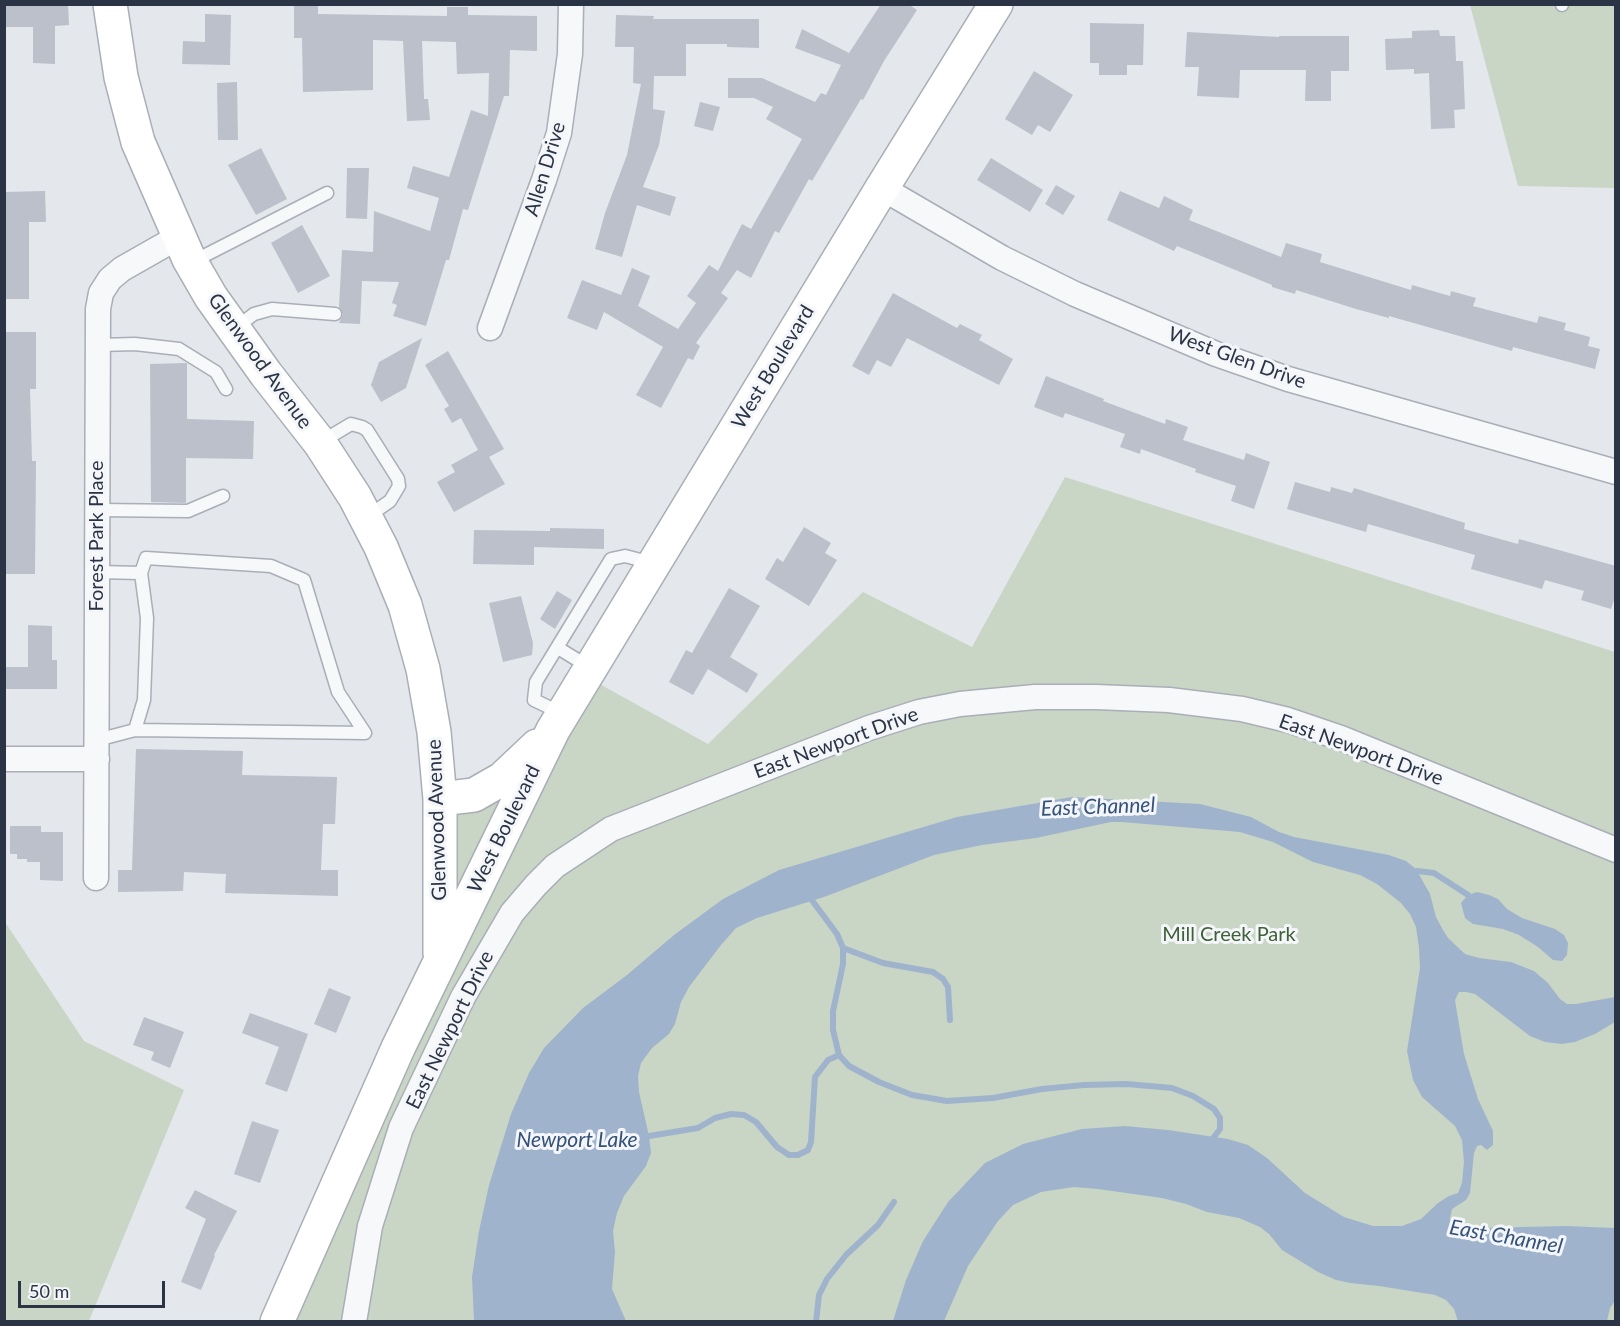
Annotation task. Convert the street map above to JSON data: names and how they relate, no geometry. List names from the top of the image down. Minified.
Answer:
{"streets":{"street":["Allen Drive","West Glen Drive","Glenwood Avenue","West Boulevard","Forest Park Place","East Newport Drive"]},"crossings":[["West Glen Drive","West Boulevard"],["Glenwood Avenue","West Boulevard"],["Glenwood Avenue","Forest Park Place"]],"water":["East Channel","Newport Lake"],"parks":["Mill Creek Park"],"scale_bar":"50 m"}
